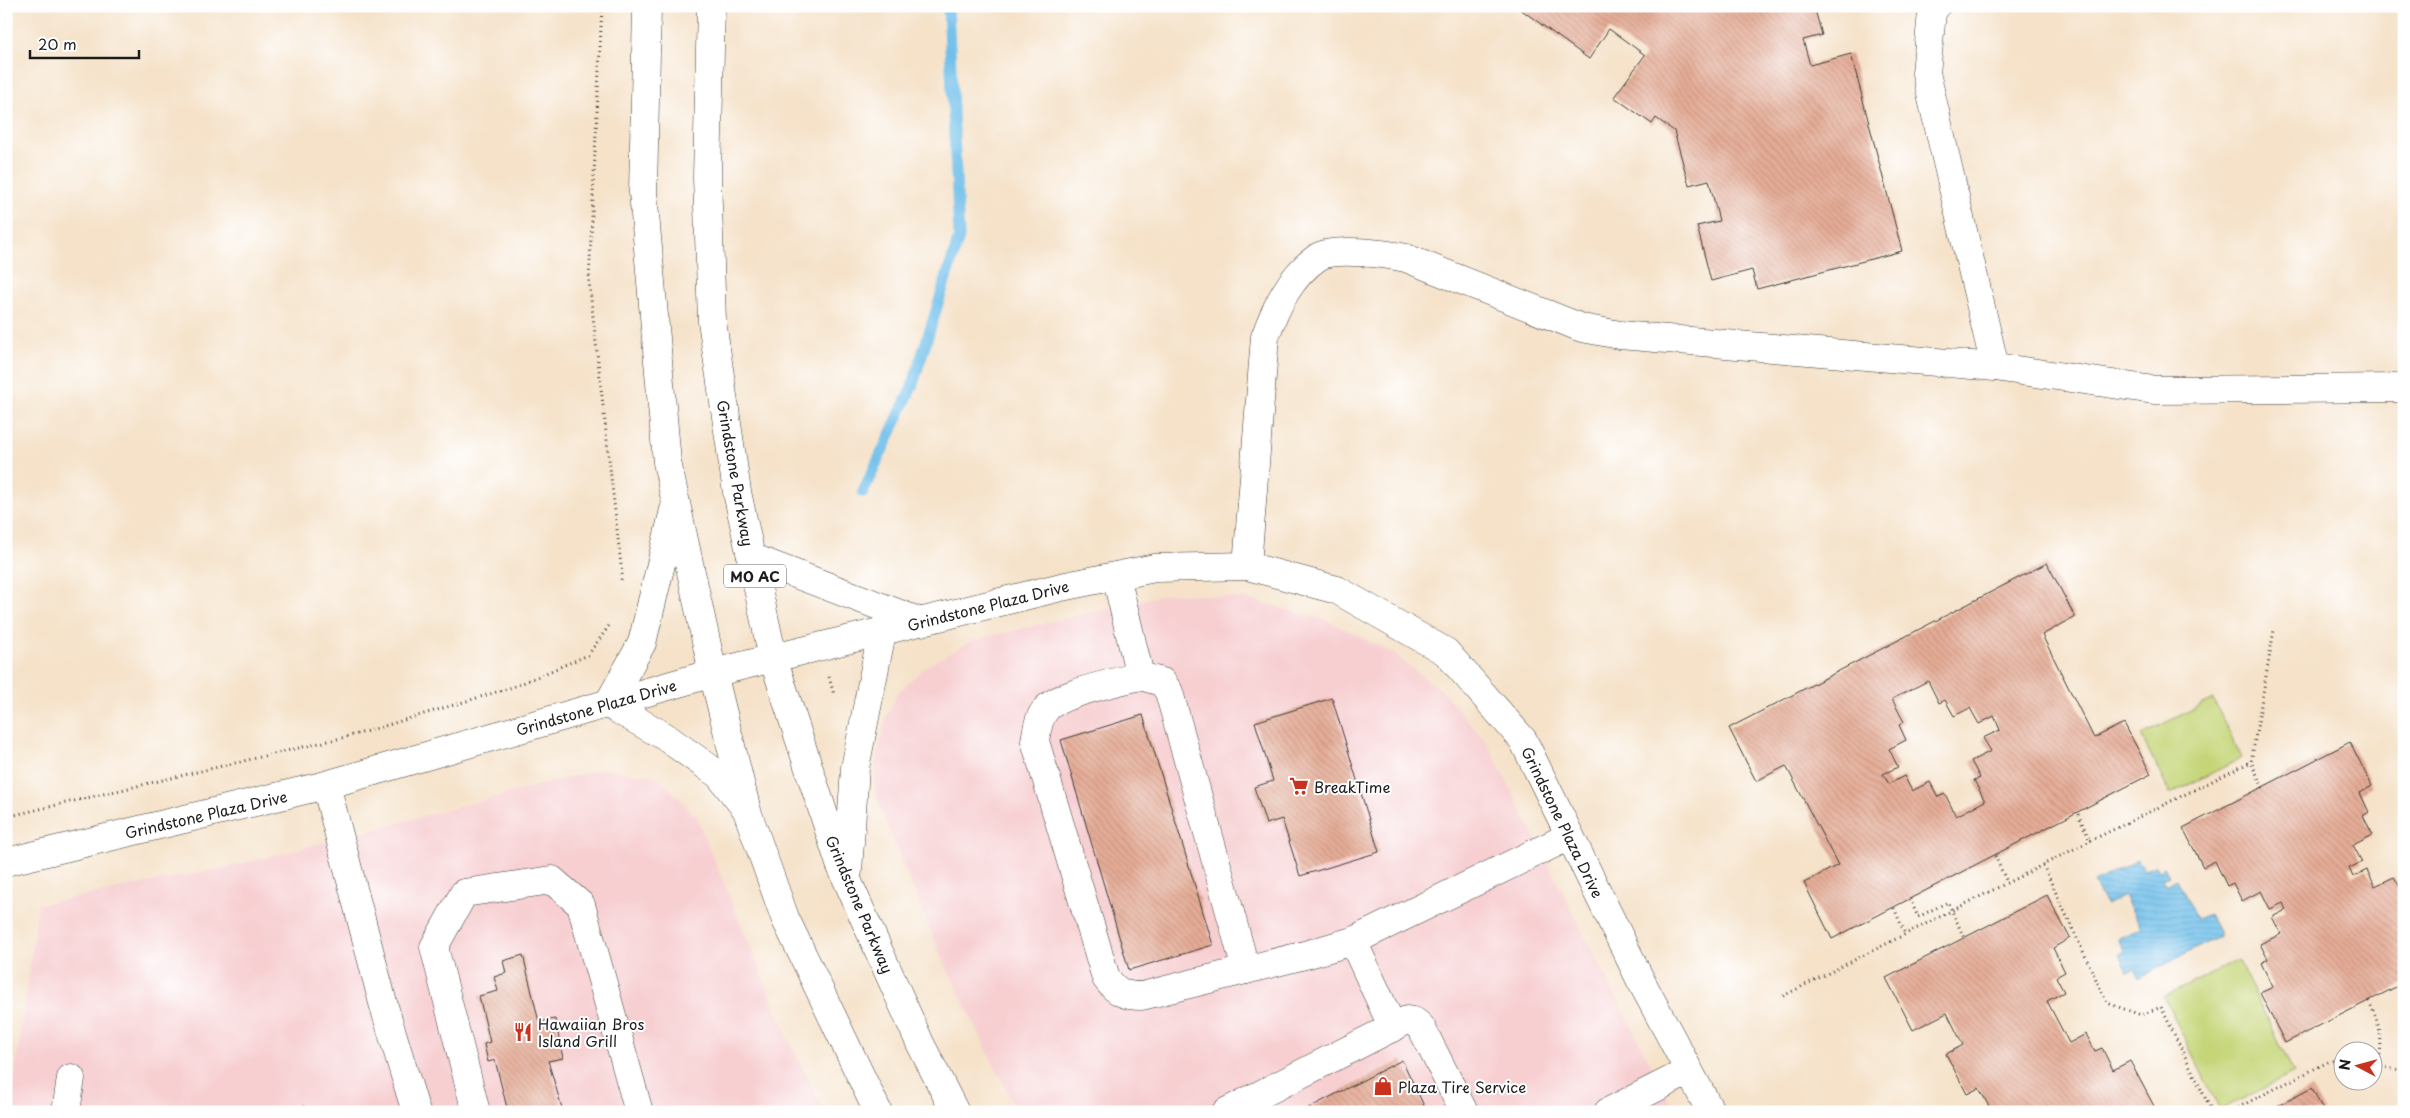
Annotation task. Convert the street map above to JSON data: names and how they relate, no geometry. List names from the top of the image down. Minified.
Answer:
{"streets":{"main road":["Grindstone Parkway","MO AC","Grindstone Plaza Drive"]},"crossings":[["Grindstone Parkway","Grindstone Plaza Drive"]],"places":{"supermarket":["BreakTime"],"restaurant":["Hawaiian Bros Island Grill"],"shop":["Plaza Tire Service"]},"scale_bar":"20 m","north":"left"}
